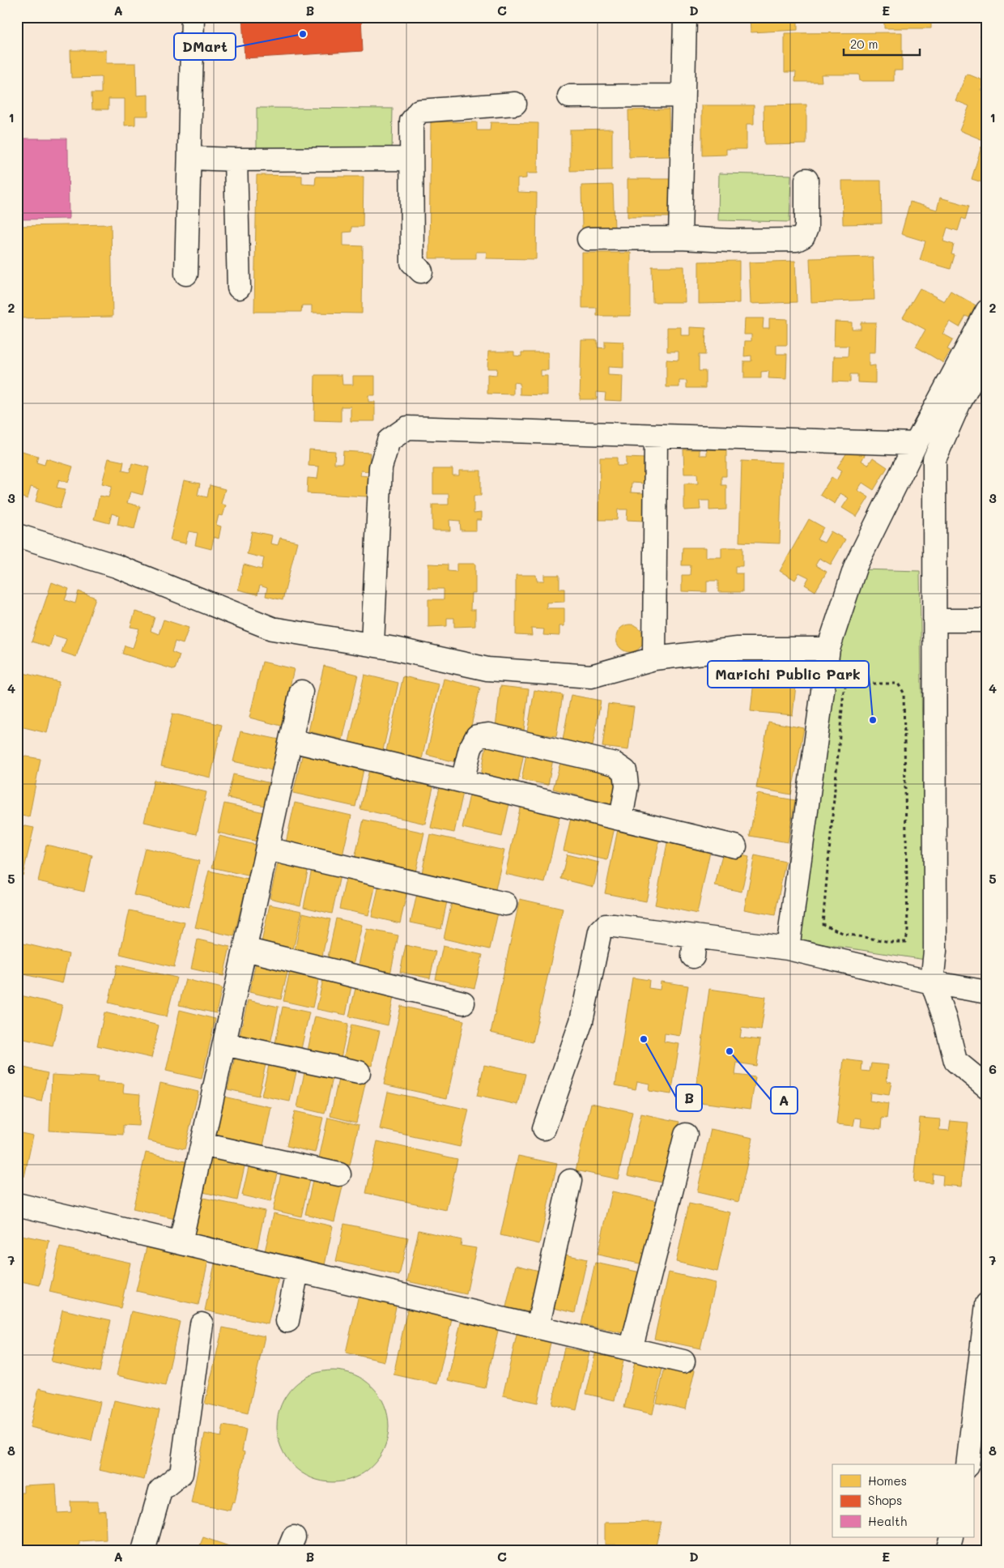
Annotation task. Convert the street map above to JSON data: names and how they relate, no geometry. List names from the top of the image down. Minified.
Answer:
{"places":["DMart","Marichi Public Park","B","A"],"legend":["Homes","Shops","Health"],"scale_bar":"20 m","grid":{"columns":["A","B","C","D","E"],"rows":["1","2","3","4","5","6","7","8"]}}
